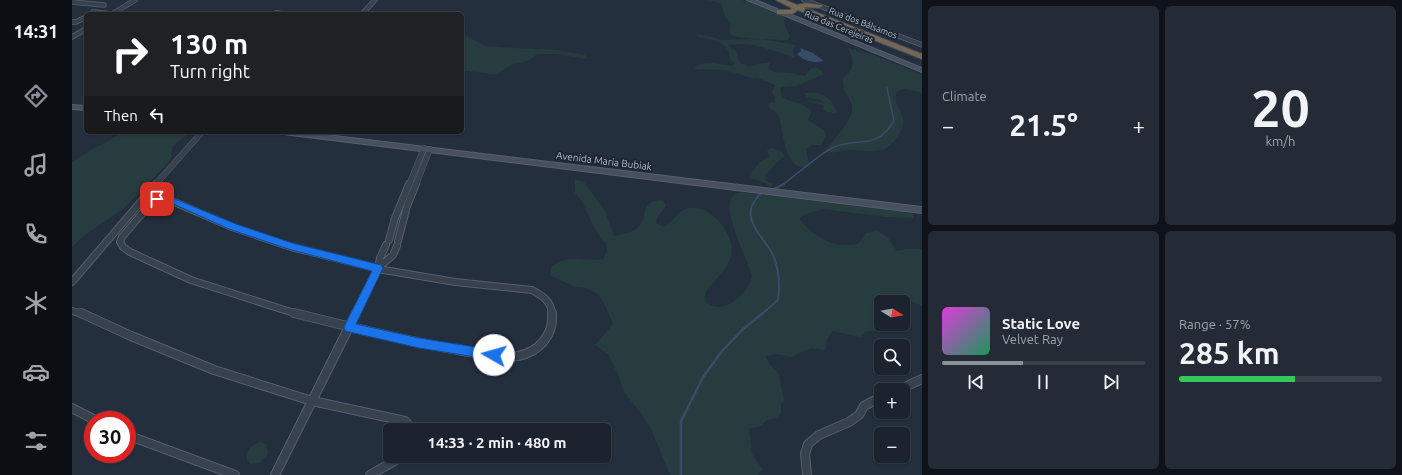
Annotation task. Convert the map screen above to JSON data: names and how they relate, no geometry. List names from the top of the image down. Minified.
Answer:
{"streets":{"street":["Rua dos Bálsamos","Rua das Cerejeiras","Avenida Maria Bubiak"]},"north":"right","page":{"tabs":"14:31","tile":["Climate",["20","km/h"],["Range · 57%","285 km"]],"turn":["130 m","Turn right"],"then":"Then","heat":["−","21.5°","+"],"map_buttons":["+","−"],"song":["Static Love","Velvet Ray"],"limit":"30","trip":"14:33 · 2 min · 480 m"}}
